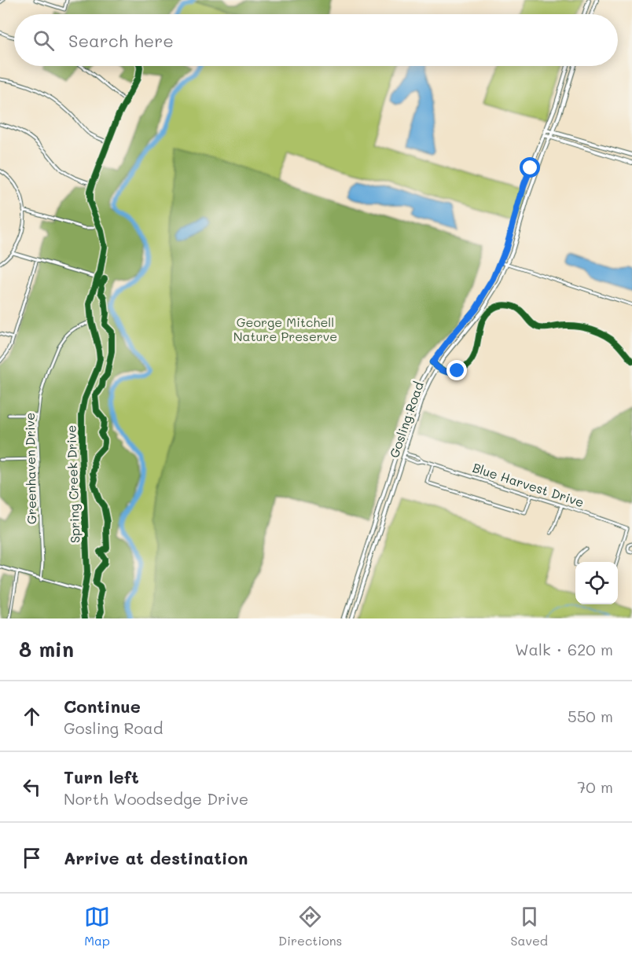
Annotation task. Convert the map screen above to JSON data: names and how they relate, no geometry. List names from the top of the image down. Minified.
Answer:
{"streets":{"main road":["Gosling Road"],"street":["Greenhaven Drive","Spring Creek Drive","Blue Harvest Drive"]},"crossings":[["Gosling Road","Blue Harvest Drive"],["Greenhaven Drive","Spring Creek Drive"]],"parks":["George Mitchell Nature Preserve"],"page":{"search":"Search here","heading":["8 min","Walk · 620 m"],"list":[["Continue","Gosling Road","550 m"],["Turn left","North Woodsedge Drive","70 m"],"Arrive at destination"],"nav":["Map","Directions","Saved"]}}
